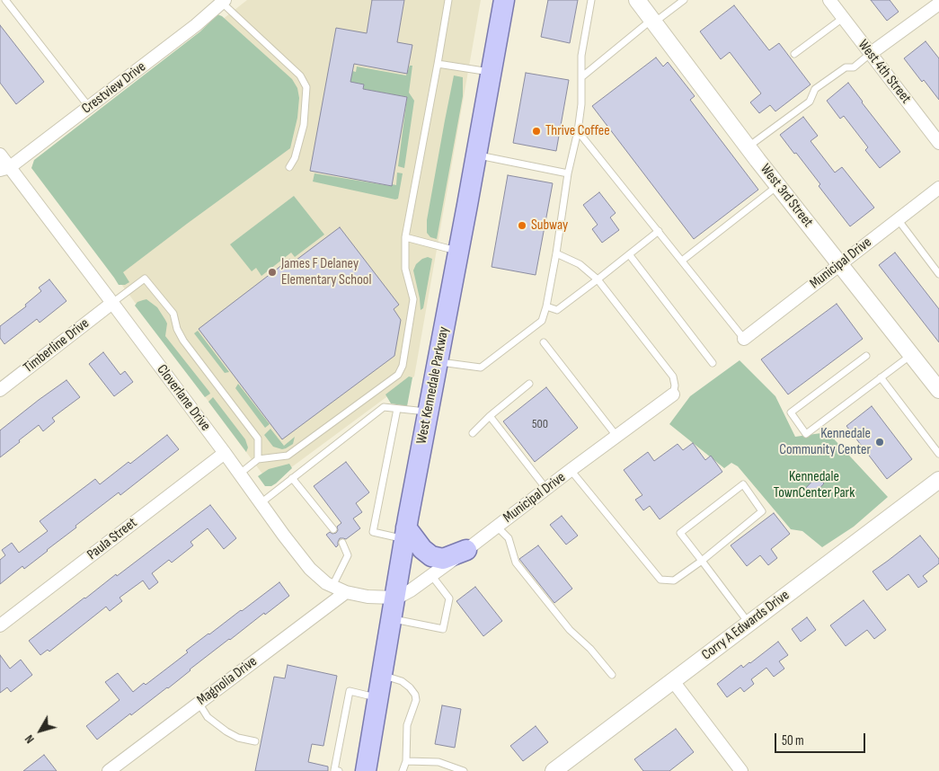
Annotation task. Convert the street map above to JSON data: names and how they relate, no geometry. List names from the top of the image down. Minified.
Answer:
{"streets":{"main road":["West Kennedale Parkway"],"street":["West 4th Street","Crestview Drive","West 3rd Street","Municipal Drive","Timberline Drive","Cloverlane Drive","Paula Street","Corry A Edwards Drive","Magnolia Drive"]},"crossings":[["Crestview Drive","Cloverlane Drive"],["West 3rd Street","Municipal Drive"],["Municipal Drive","West Kennedale Parkway"],["Municipal Drive","Cloverlane Drive"],["Timberline Drive","Cloverlane Drive"],["West Kennedale Parkway","Cloverlane Drive"],["Cloverlane Drive","Paula Street"],["Cloverlane Drive","Magnolia Drive"]],"parks":["Kennedale TownCenter Park"],"places":["Thrive Coffee","Subway","James F Delaney Elementary School","Kennedale Community Center"],"house_numbers":["500"],"scale_bar":"50 m","north":"bottom left"}
